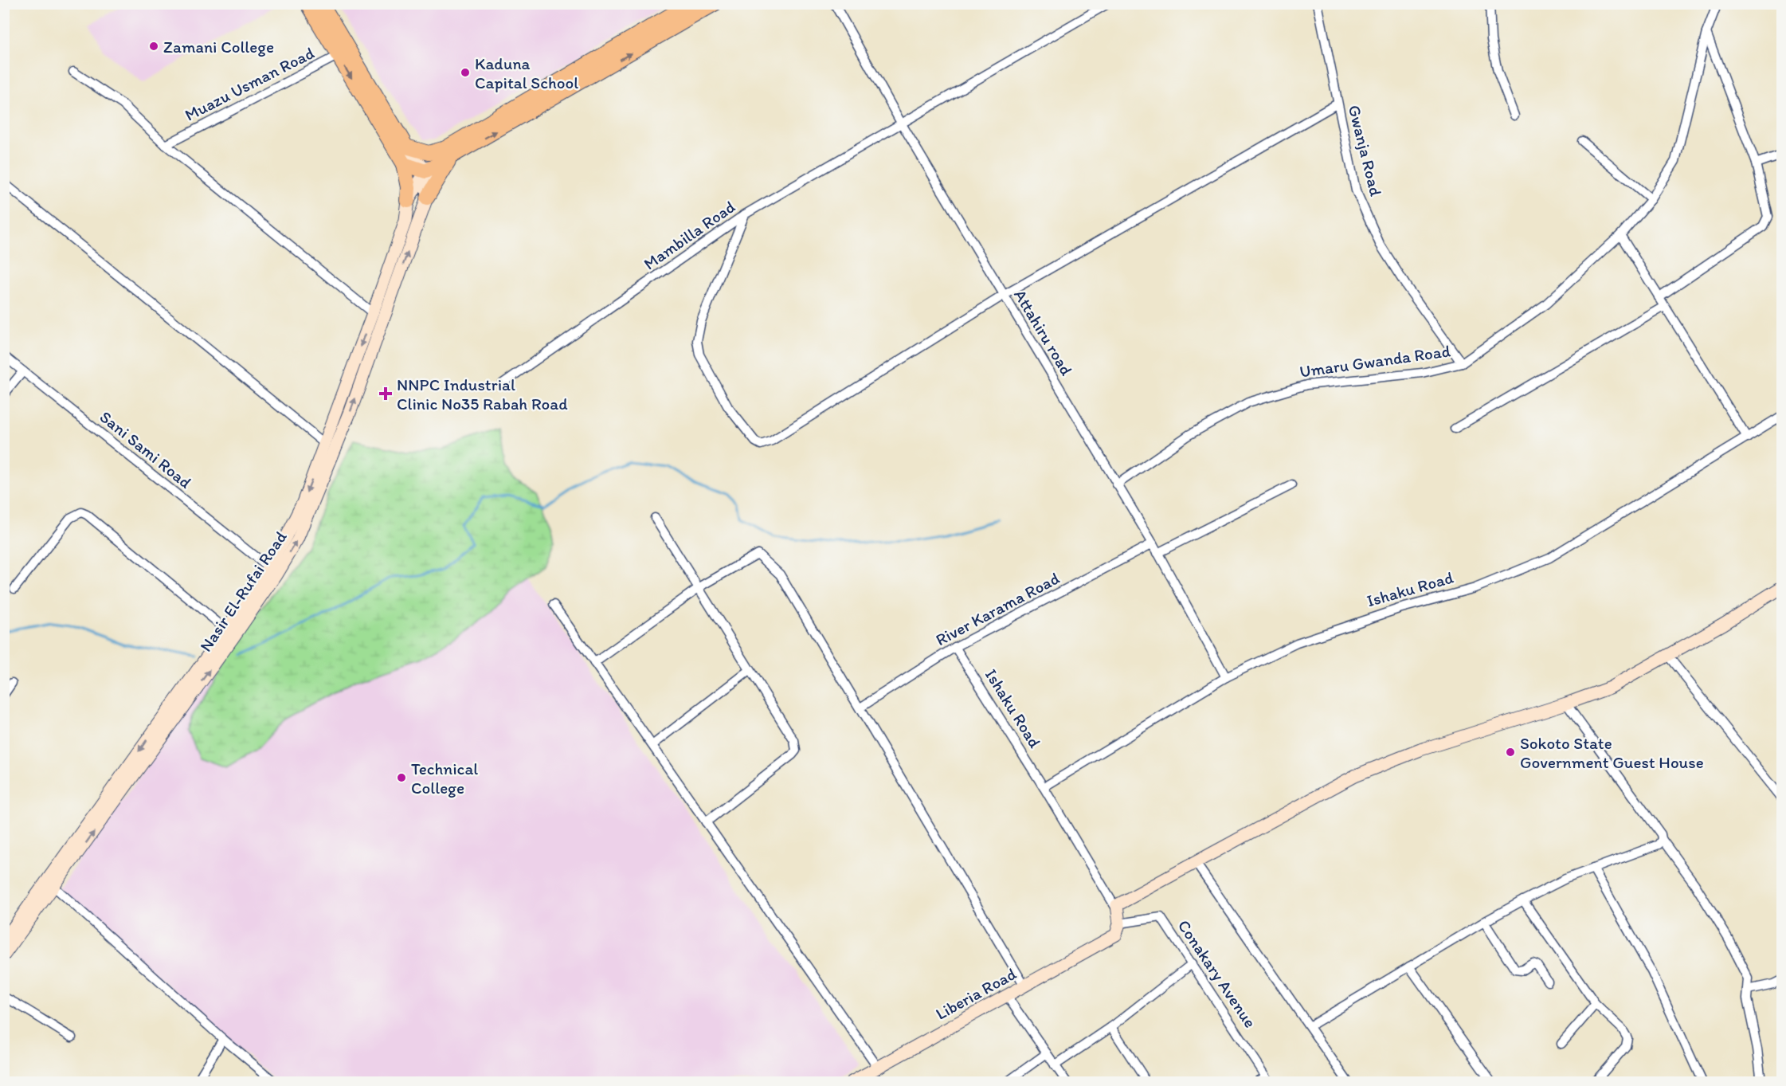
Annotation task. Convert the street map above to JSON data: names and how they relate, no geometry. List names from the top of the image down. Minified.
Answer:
{"streets":{"main road":["Ishaku Road","Nasir El-Rufai Road","Liberia Road"],"street":["Muazu Usman Road","Gwanja Road","Mambilla Road","Attahiru road","Umaru Gwanda Road","Sani Sami Road","River Karama Road","Conakary Avenue"]},"crossings":[["Gwanja Road","Umaru Gwanda Road"],["Mambilla Road","Attahiru road"],["Attahiru road","Umaru Gwanda Road"],["Attahiru road","Ishaku Road"],["Attahiru road","River Karama Road"],["Sani Sami Road","Nasir El-Rufai Road"],["Ishaku Road","River Karama Road"],["Ishaku Road","Conakary Avenue"],["Ishaku Road","Liberia Road"],["Conakary Avenue","Liberia Road"]],"places":{"other":["Zamani College","Kaduna Capital School","Sokoto State Government Guest House","Technical College"],"health":["NNPC Industrial Clinic No35 Rabah Road"]}}
